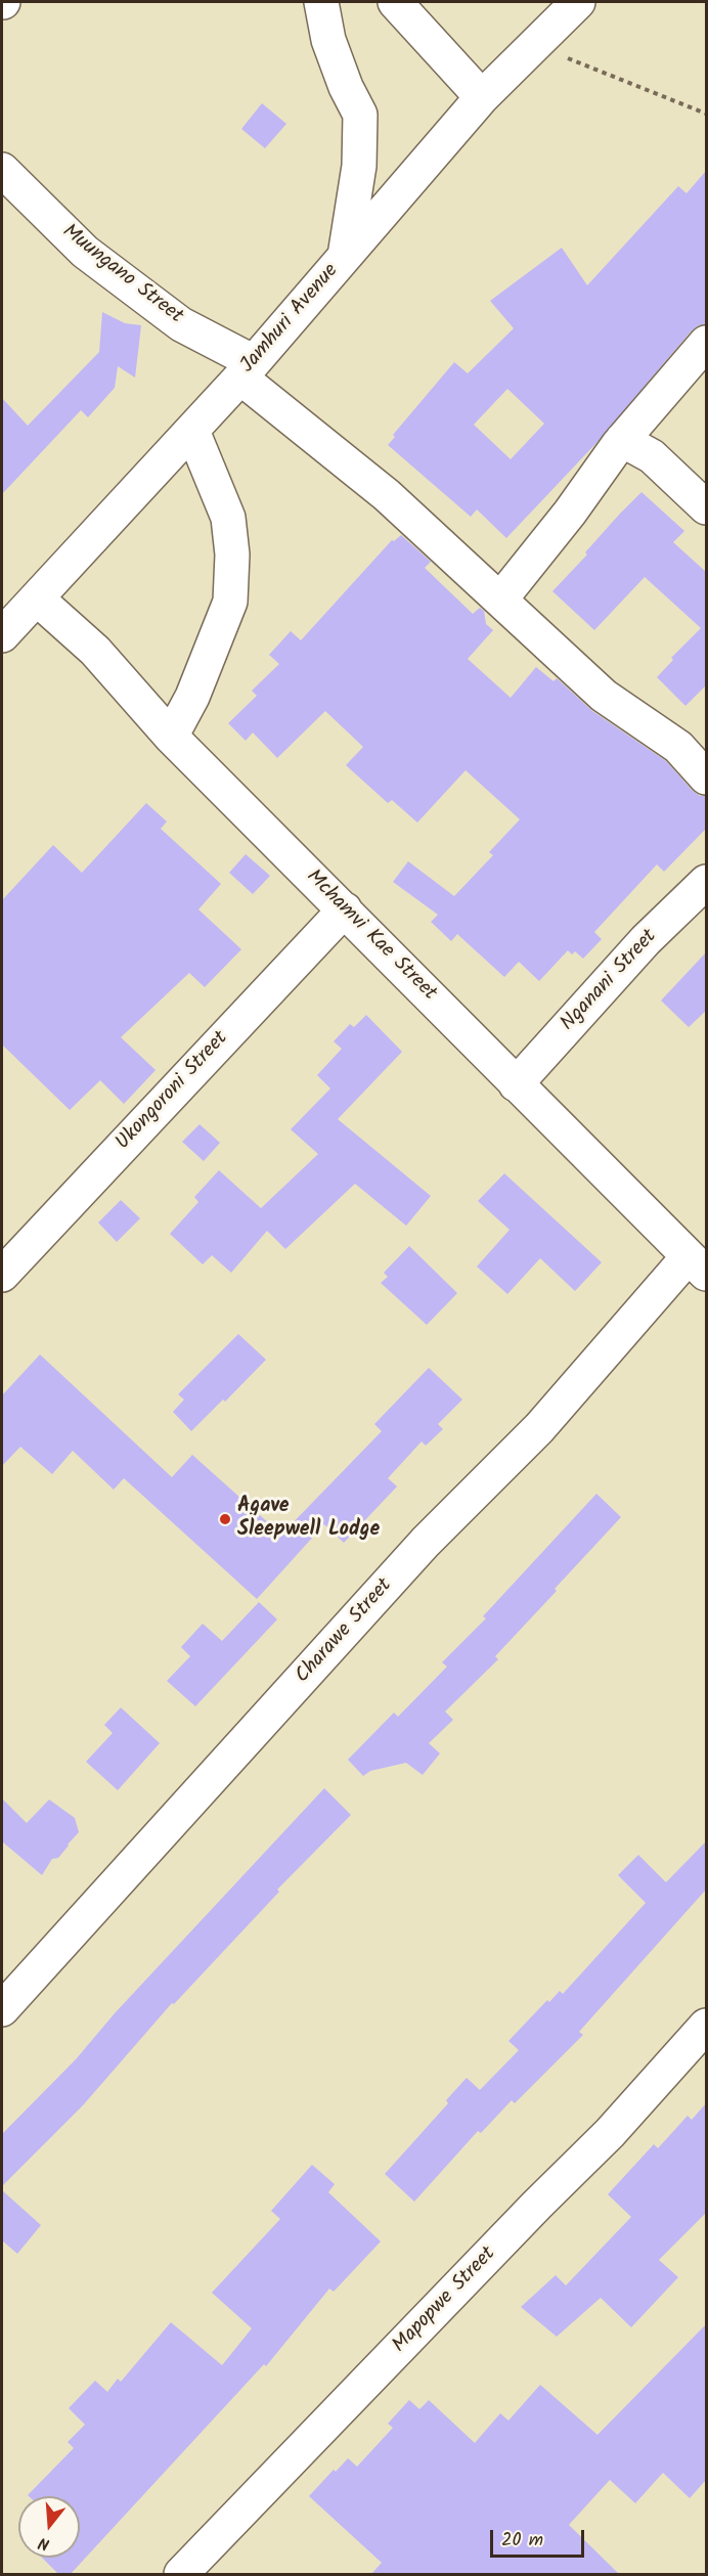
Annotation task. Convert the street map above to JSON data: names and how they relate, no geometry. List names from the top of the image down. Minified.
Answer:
{"streets":{"street":["Muungano Street","Jamhuri Avenue","Mchamvi Kae Street","Nganani Street","Ukongoroni Street","Charawe Street","Mapopwe Street"]},"crossings":[["Muungano Street","Jamhuri Avenue"],["Jamhuri Avenue","Mchamvi Kae Street"],["Mchamvi Kae Street","Nganani Street"],["Mchamvi Kae Street","Ukongoroni Street"],["Mchamvi Kae Street","Charawe Street"]],"places":["Agave Sleepwell Lodge"],"scale_bar":"20 m","north":"bottom"}
